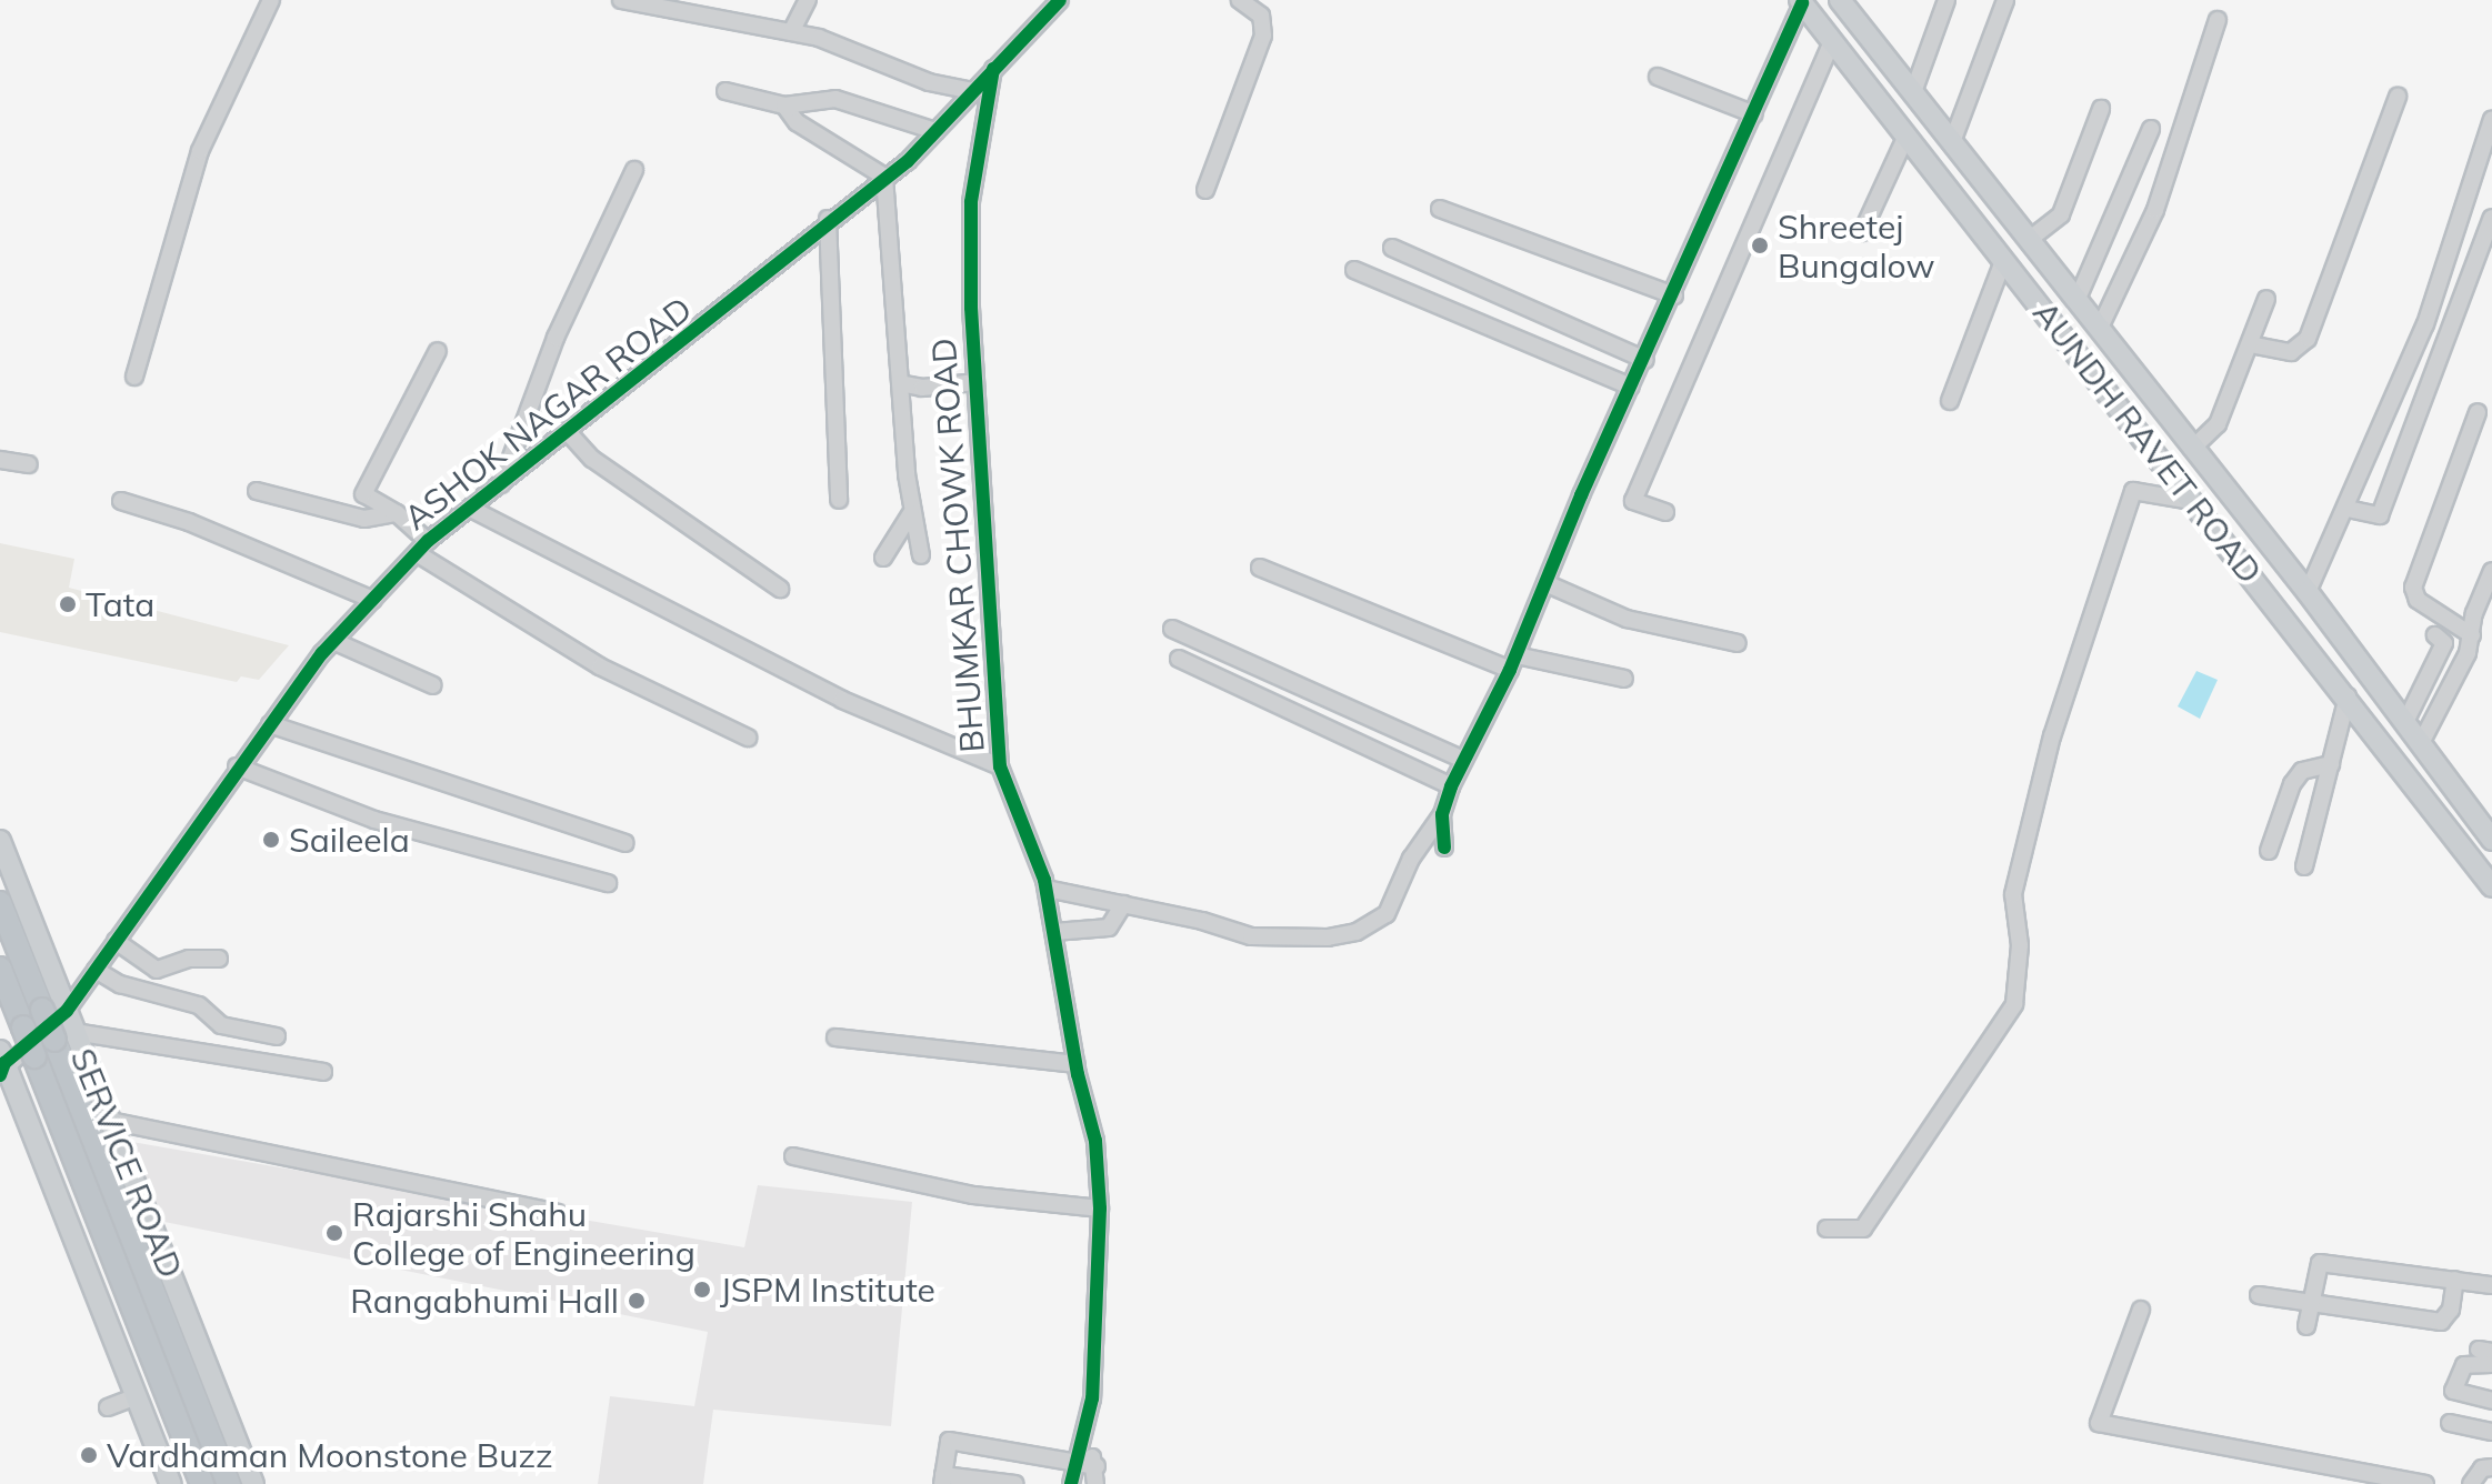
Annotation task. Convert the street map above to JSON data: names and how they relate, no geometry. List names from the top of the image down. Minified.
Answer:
{"streets":{"main road":["AUNDH RAVET ROAD","SERVICE ROAD"],"street":["ASHOK NAGAR ROAD","BHUMKAR CHOWK ROAD"]},"crossings":[["ASHOK NAGAR ROAD","BHUMKAR CHOWK ROAD"],["ASHOK NAGAR ROAD","SERVICE ROAD"]],"places":["Shreetej Bungalow","Tata","Saileela","Rajarshi Shahu College of Engineering","JSPM Institute","Rangabhumi Hall","Vardhaman Moonstone Buzz"]}
